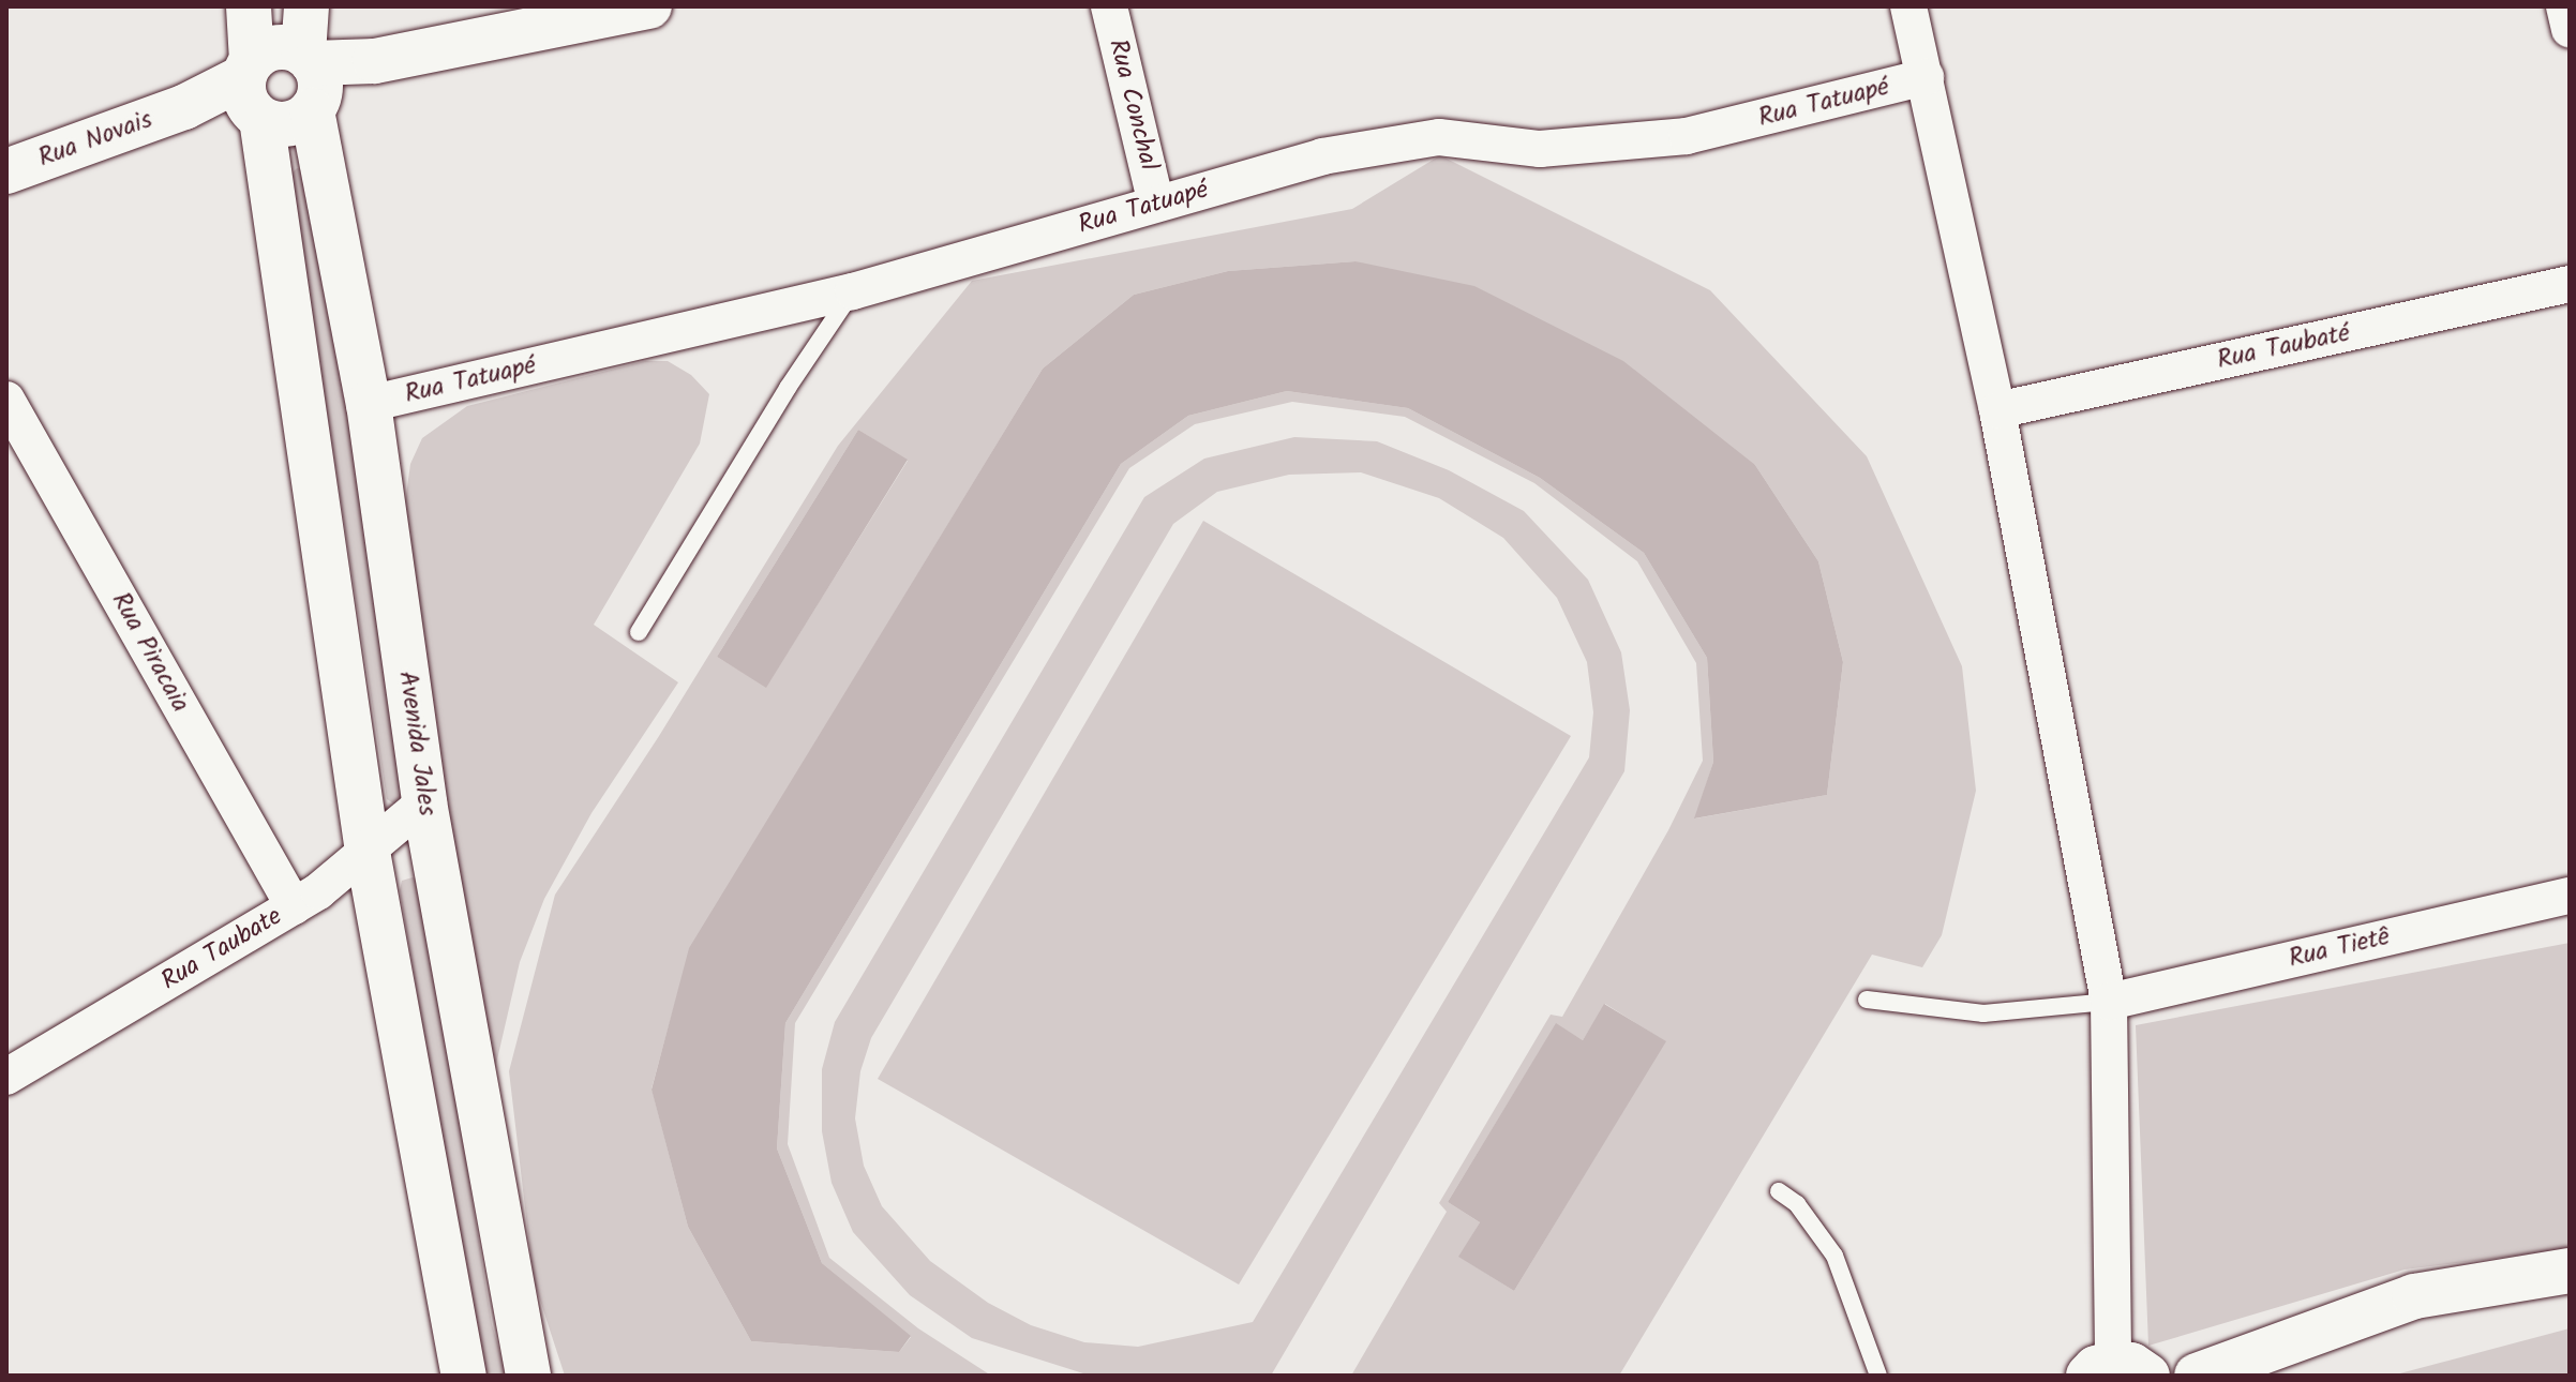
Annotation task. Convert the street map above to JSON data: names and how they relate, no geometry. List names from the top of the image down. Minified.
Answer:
{"streets":{"street":["Rua Tatuapé","Rua Conchal","Rua Novais","Rua Taubaté","Rua Piracaia","Avenida Jales","Rua Tietê","Rua Taubate"]},"crossings":[["Rua Tatuapé","Rua Conchal"],["Rua Tatuapé","Avenida Jales"],["Rua Piracaia","Rua Taubate"],["Avenida Jales","Rua Taubate"]]}
